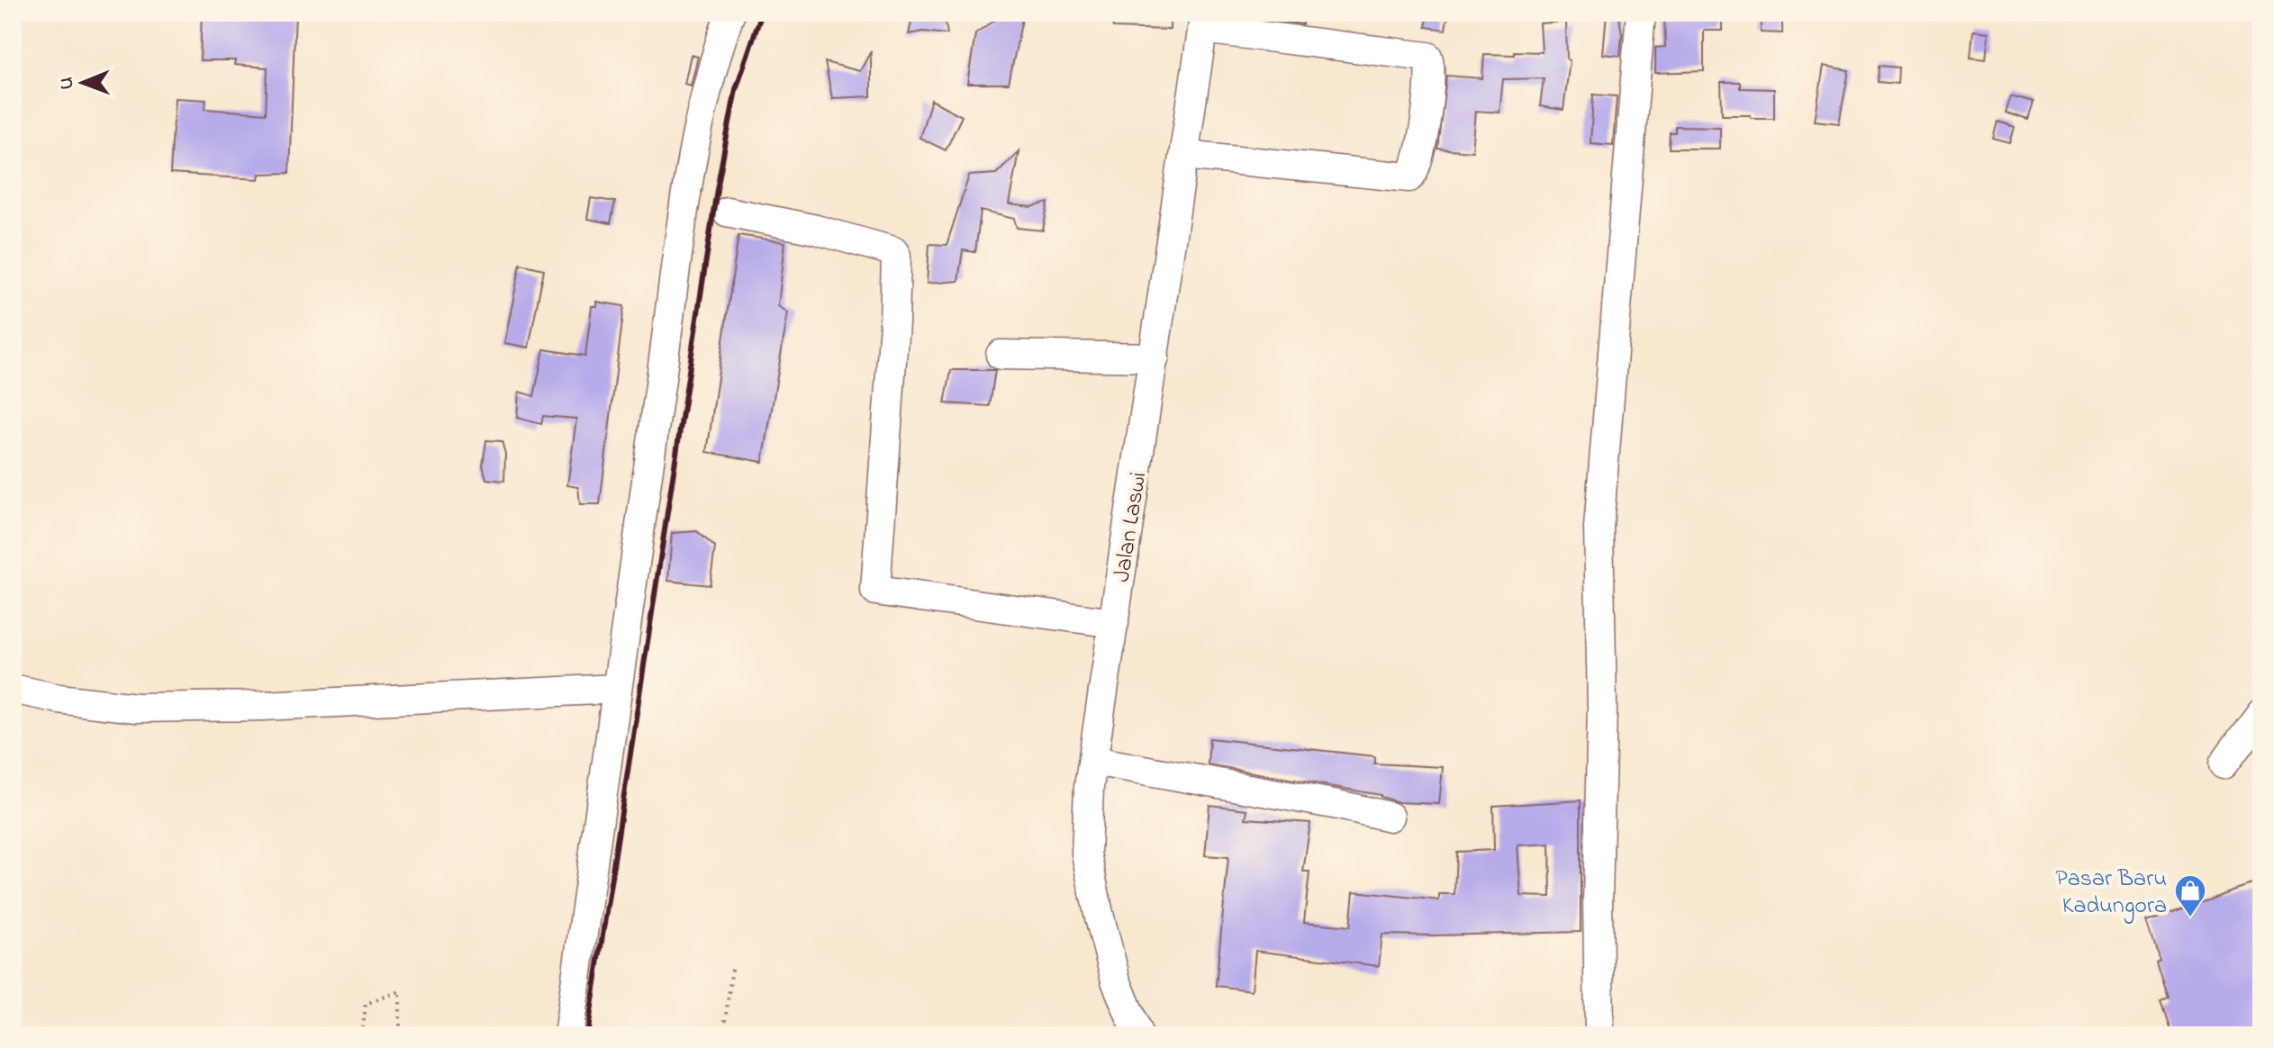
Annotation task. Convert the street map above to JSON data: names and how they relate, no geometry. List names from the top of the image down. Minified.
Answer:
{"streets":{"street":["Jalan Laswi"]},"places":{"shop":["Pasar Baru Kadungora"]},"north":"left"}
